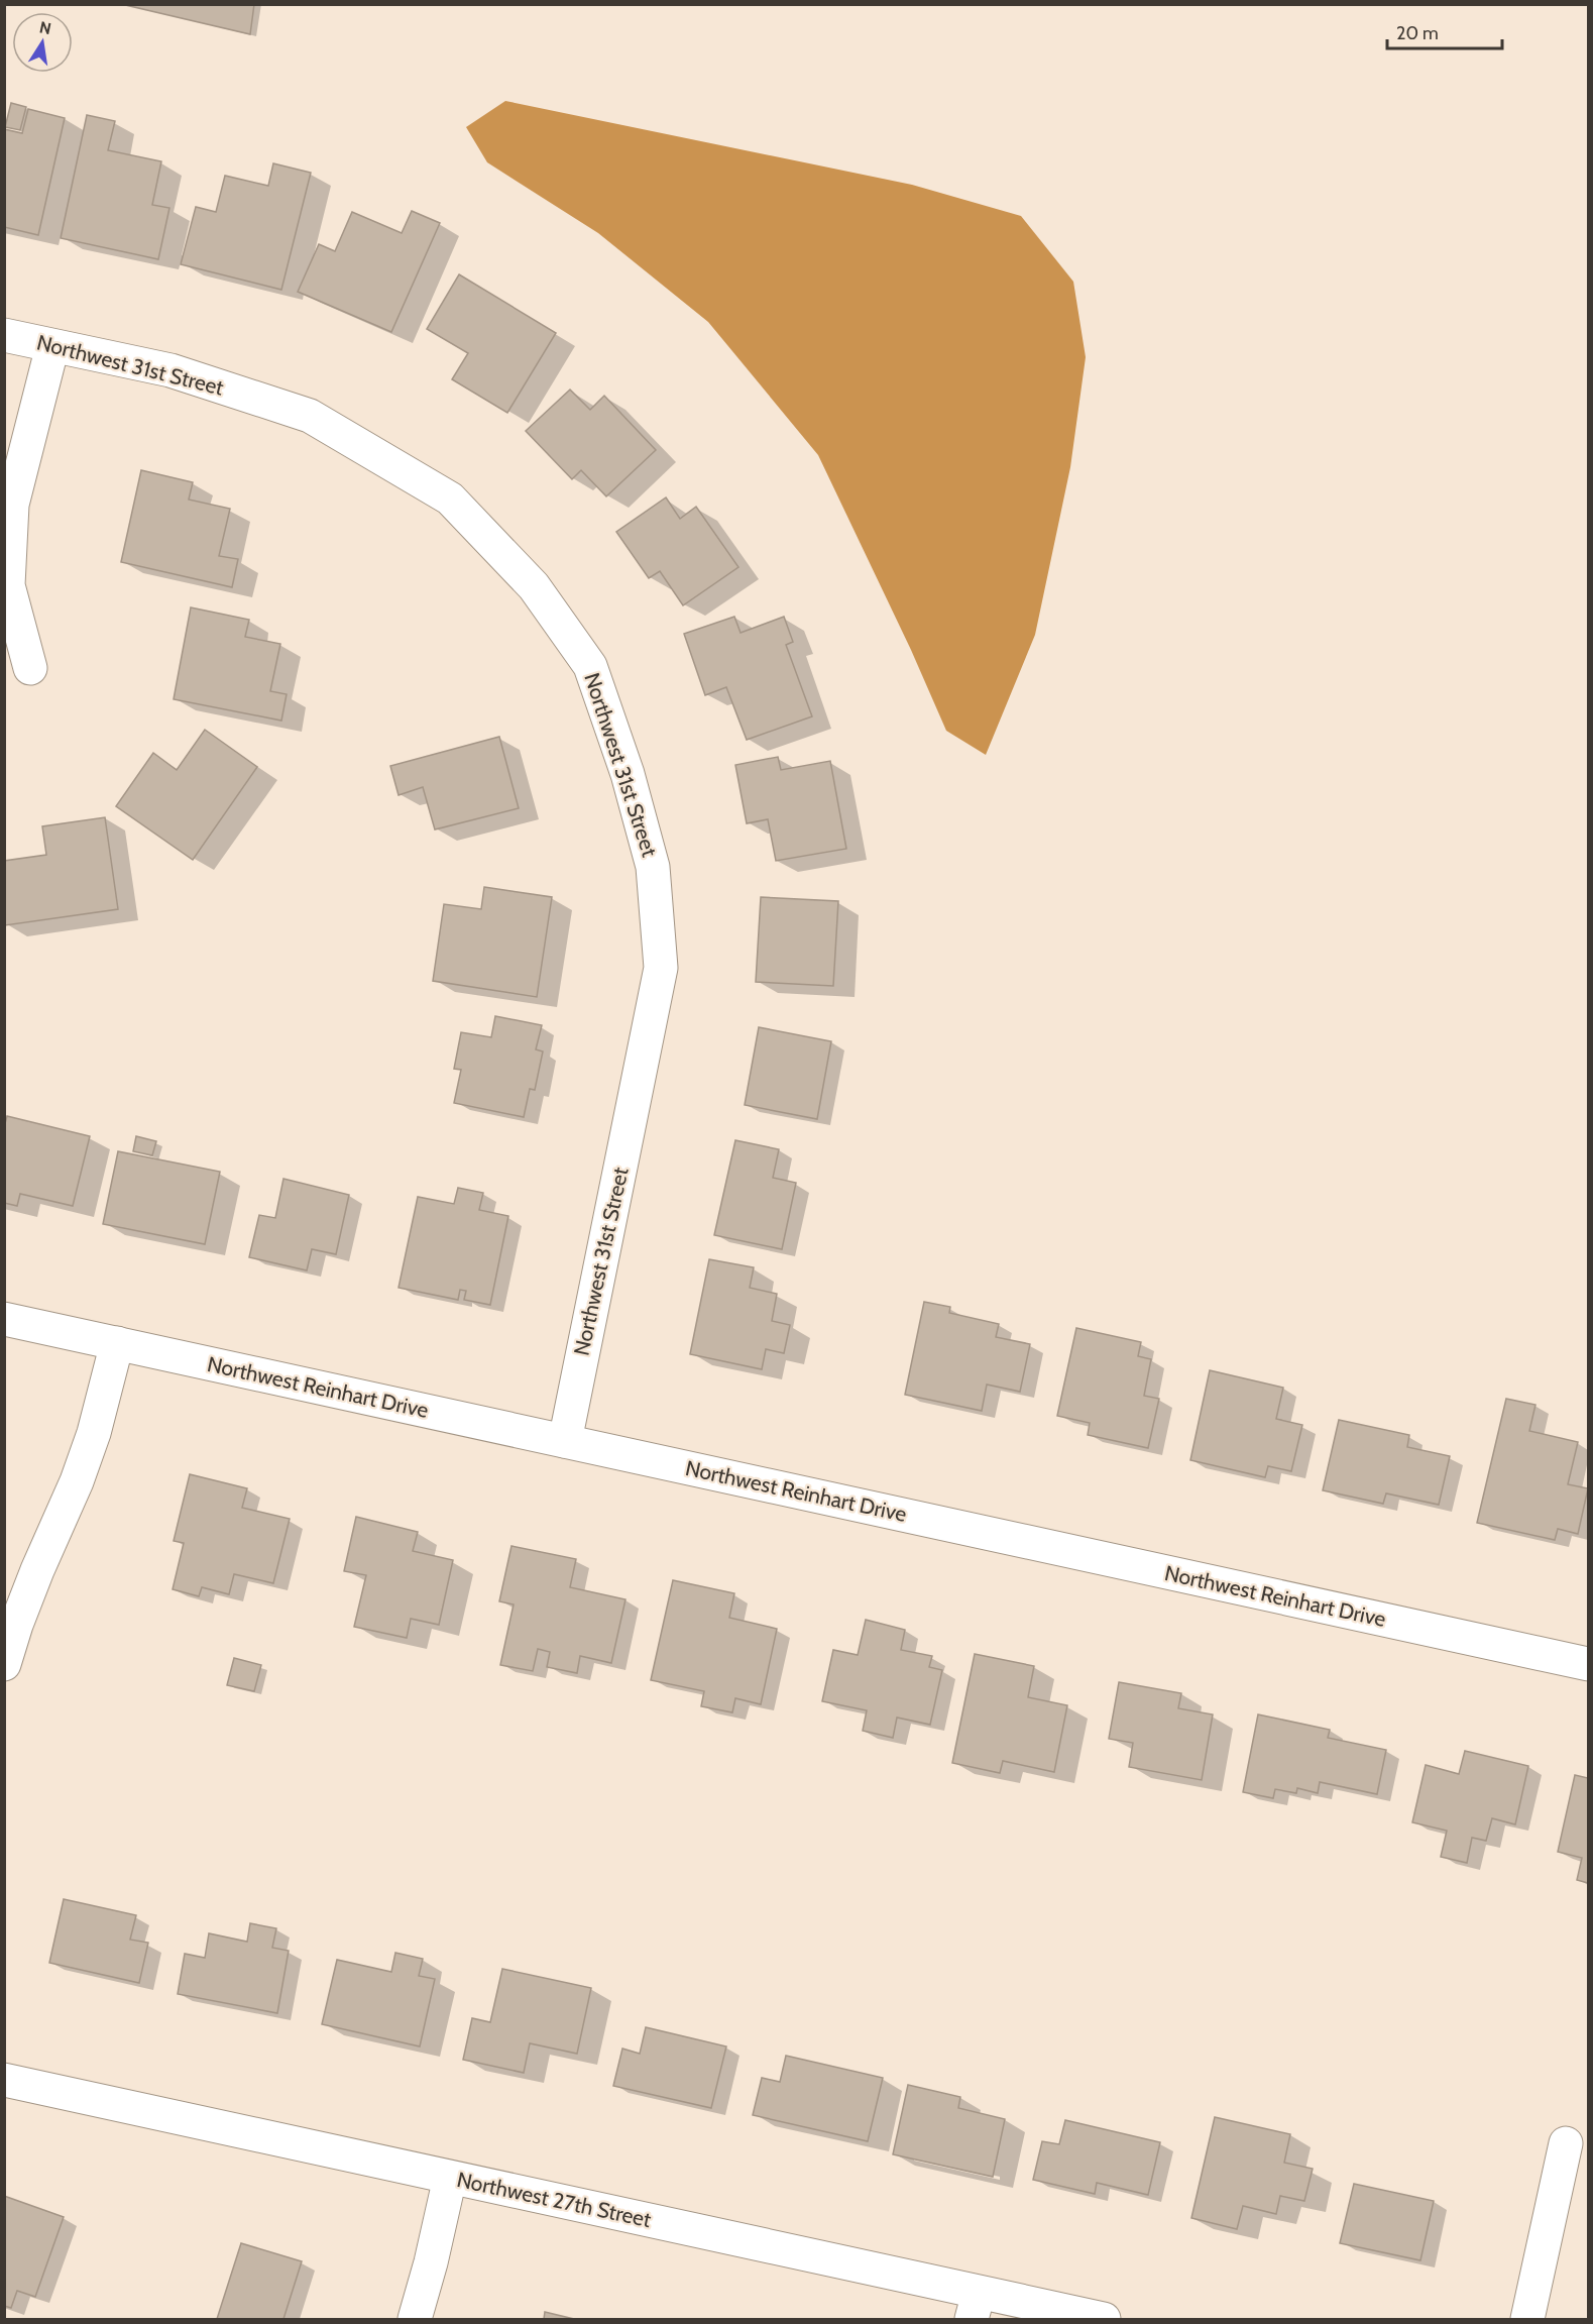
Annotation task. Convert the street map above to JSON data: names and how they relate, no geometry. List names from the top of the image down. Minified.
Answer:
{"streets":{"street":["Northwest 31st Street","Northwest Reinhart Drive","Northwest 27th Street"]},"crossings":[["Northwest 31st Street","Northwest Reinhart Drive"]],"scale_bar":"20 m","north":"top"}
